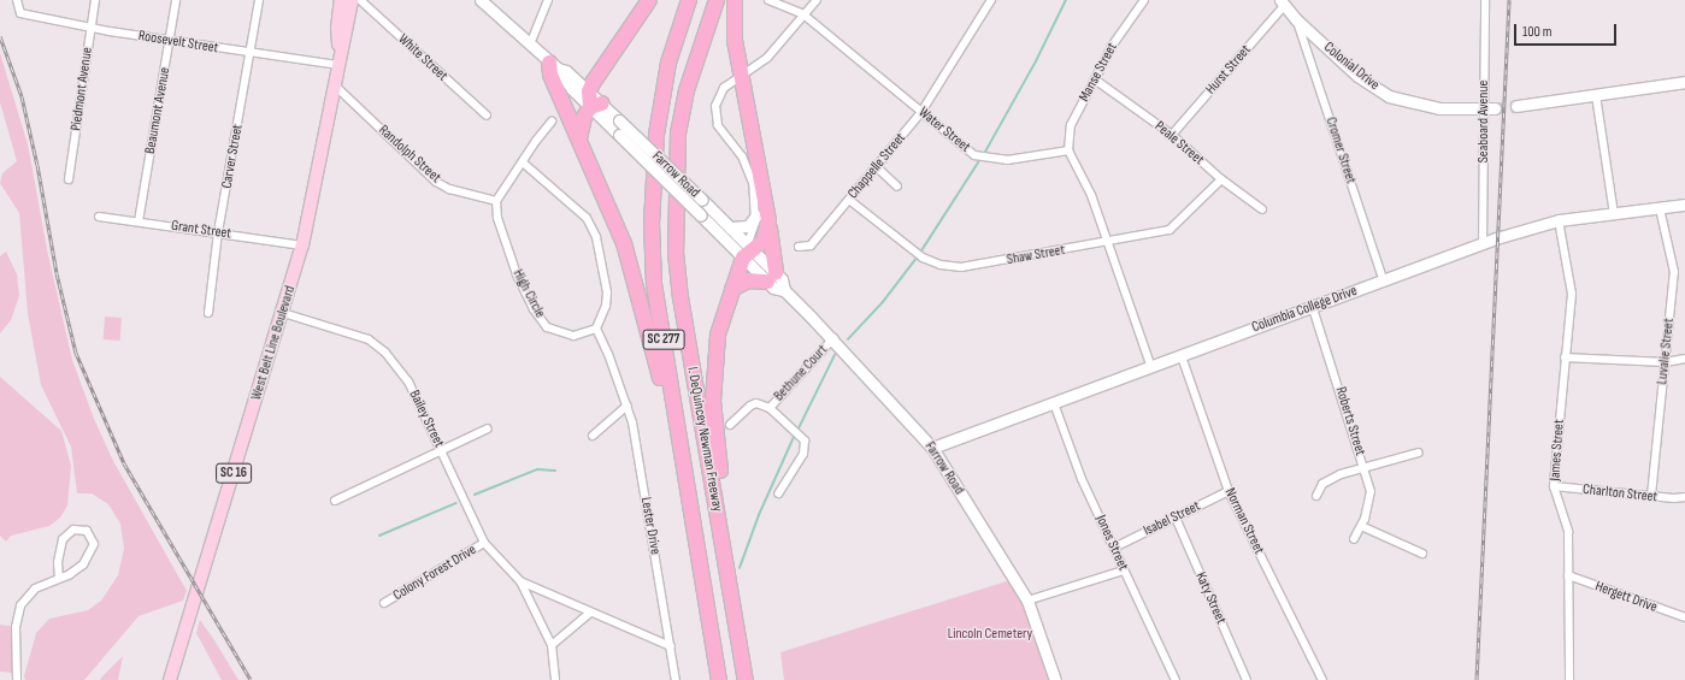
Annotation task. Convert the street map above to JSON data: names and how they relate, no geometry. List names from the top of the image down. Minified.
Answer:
{"streets":{"highway":["SC 277","I. DeQuincey Newman Freeway"],"main road":["West Belt Line Boulevard","SC 16"],"street":["Roosevelt Street","White Street","Colonial Drive","Hurst Street","Manse Street","Piedmont Avenue","Beaumont Avenue","Seaboard Avenue","Water Street","Peale Street","Cromer Street","Randolph Street","Carver Street","Chappelle Street","Farrow Road","Grant Street","Shaw Street","High Circle","Columbia College Drive","Luvalie Street","Bethune Court","Bailey Street","Roberts Street","James Street","Charlton Street","Isabel Street","Norman Street","Lester Drive","Jones Street","Colony Forest Drive","Hergett Drive","Katy Street"]},"crossings":[["Roosevelt Street","Piedmont Avenue"],["Roosevelt Street","Beaumont Avenue"],["Roosevelt Street","Carver Street"],["Roosevelt Street","West Belt Line Boulevard"],["Roosevelt Street","SC 16"],["Colonial Drive","Hurst Street"],["Colonial Drive","Seaboard Avenue"],["Colonial Drive","Cromer Street"],["Hurst Street","Peale Street"],["Manse Street","Water Street"],["Manse Street","Peale Street"],["Beaumont Avenue","Grant Street"],["Seaboard Avenue","Columbia College Drive"],["Water Street","Chappelle Street"],["Peale Street","Shaw Street"],["Cromer Street","Columbia College Drive"],["Randolph Street","High Circle"],["Randolph Street","West Belt Line Boulevard"],["Carver Street","Grant Street"],["Chappelle Street","Shaw Street"],["Farrow Road","Columbia College Drive"],["Farrow Road","Bethune Court"],["Grant Street","West Belt Line Boulevard"],["High Circle","Lester Drive"],["Columbia College Drive","Luvalie Street"],["Columbia College Drive","Roberts Street"],["Columbia College Drive","James Street"],["Columbia College Drive","Norman Street"],["Columbia College Drive","Jones Street"],["West Belt Line Boulevard","Bailey Street"],["West Belt Line Boulevard","SC 16"],["Luvalie Street","Charlton Street"],["Bailey Street","Lester Drive"],["Bailey Street","Colony Forest Drive"],["James Street","Charlton Street"],["James Street","Hergett Drive"],["Isabel Street","Norman Street"],["Isabel Street","Jones Street"],["Isabel Street","Katy Street"]],"parks":["Lincoln Cemetery"],"scale_bar":"100 m"}
